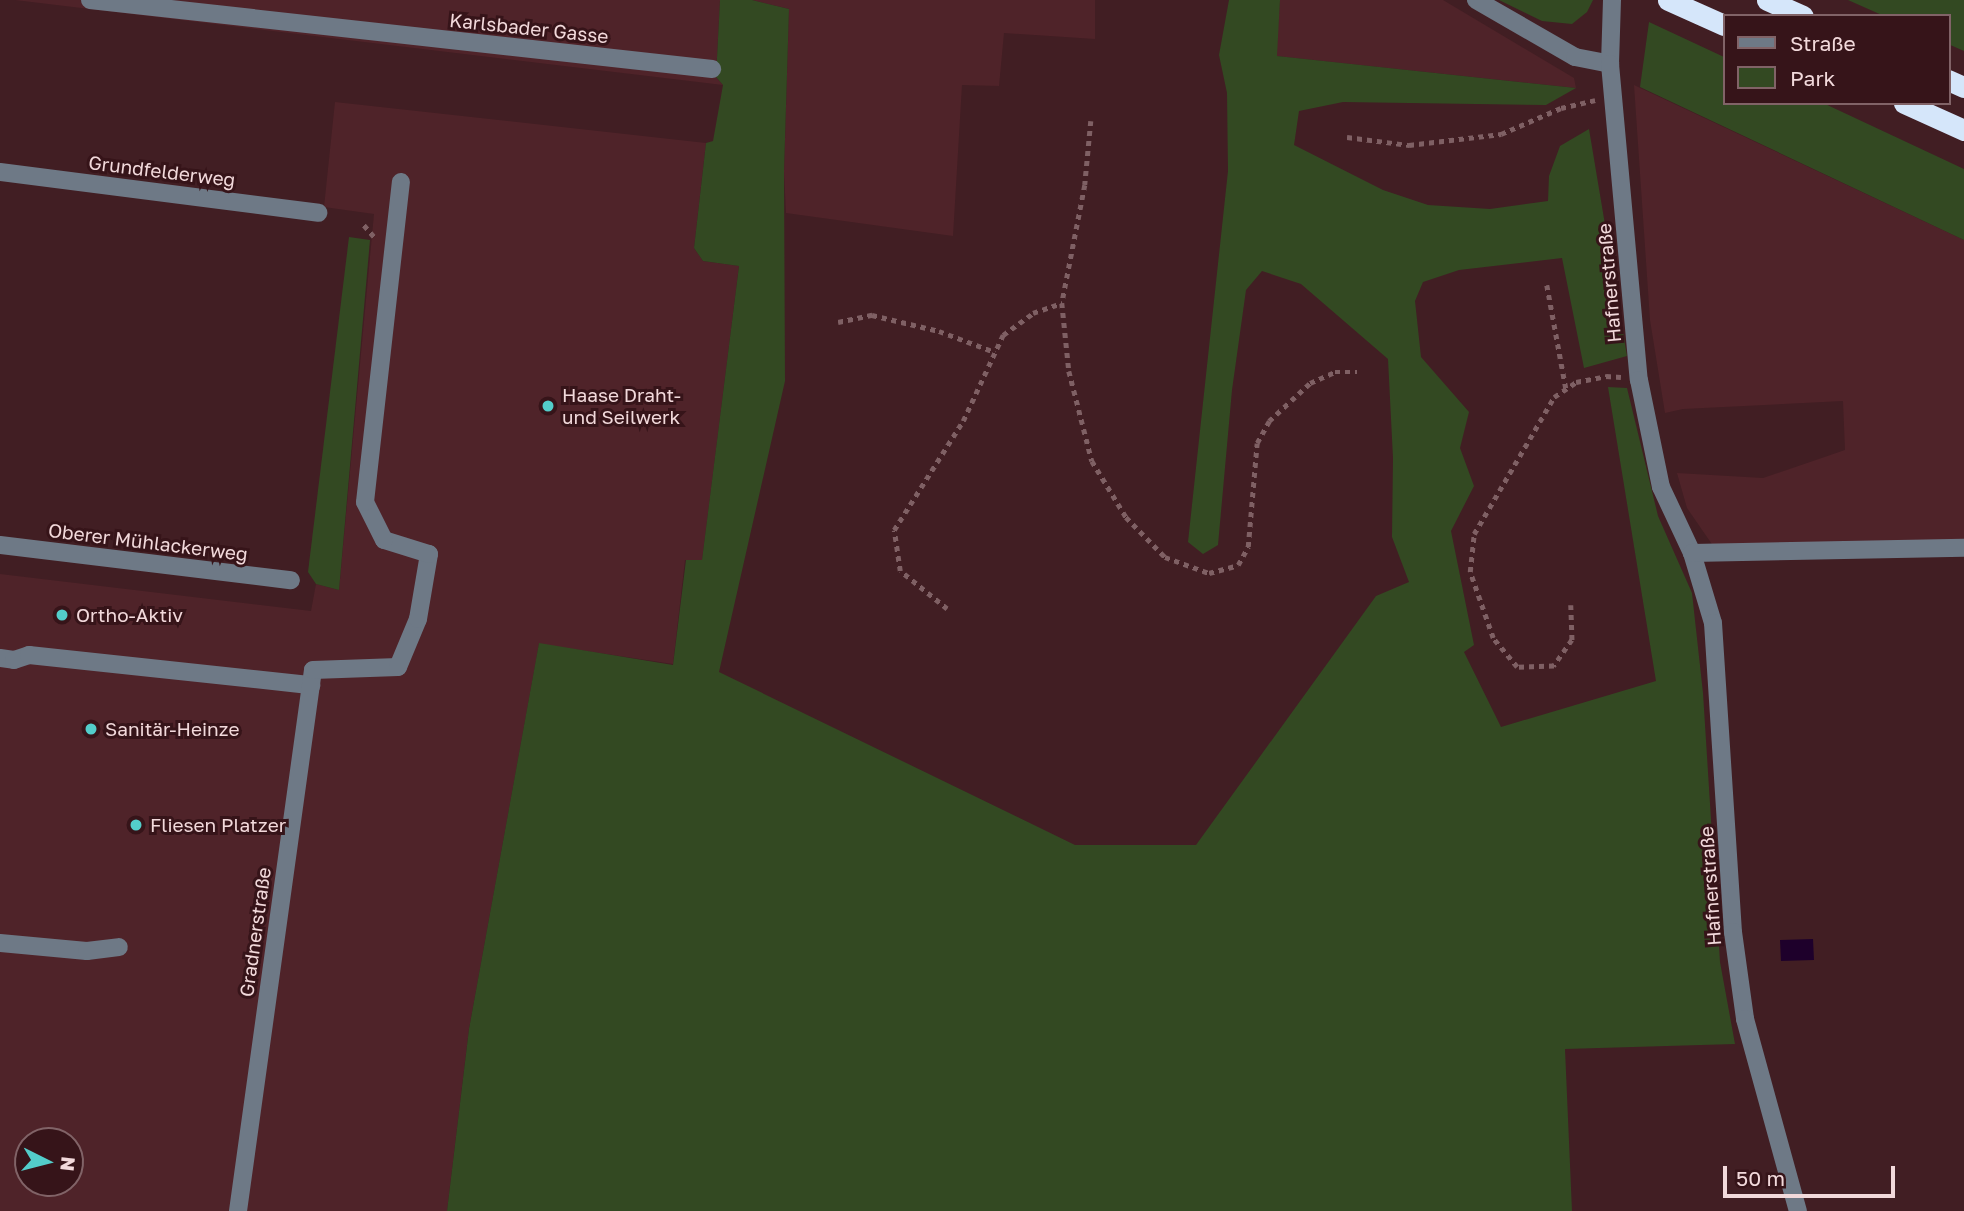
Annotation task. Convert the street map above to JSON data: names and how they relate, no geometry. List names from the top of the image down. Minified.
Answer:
{"streets":{"street":["Karlsbader Gasse","Grundfelderweg","Hafnerstraße","Oberer Mühlackerweg","Gradnerstraße"]},"places":["Haase Draht- und Seilwerk","Ortho-Aktiv","Sanitär-Heinze","Fliesen Platzer"],"legend":["Straße","Park"],"scale_bar":"50 m","north":"right"}
